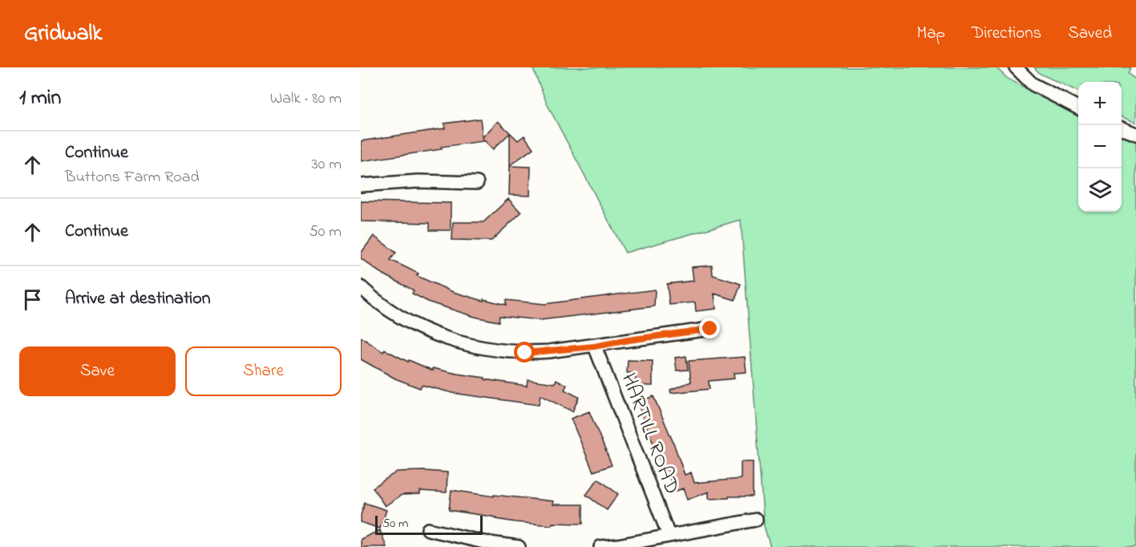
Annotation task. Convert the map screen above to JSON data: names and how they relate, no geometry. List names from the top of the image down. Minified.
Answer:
{"streets":{"street":["HARTILL ROAD"]},"scale_bar":"50 m","page":{"header":"Gridwalk","nav":["Map","Directions","Saved"],"heading":["1 min","Walk · 80 m"],"map_buttons":["+","−"],"list":[["Continue","Buttons Farm Road","30 m"],["Continue","50 m"],"Arrive at destination"],"buttons":["Save","Share"],"scale":"50 m"}}
